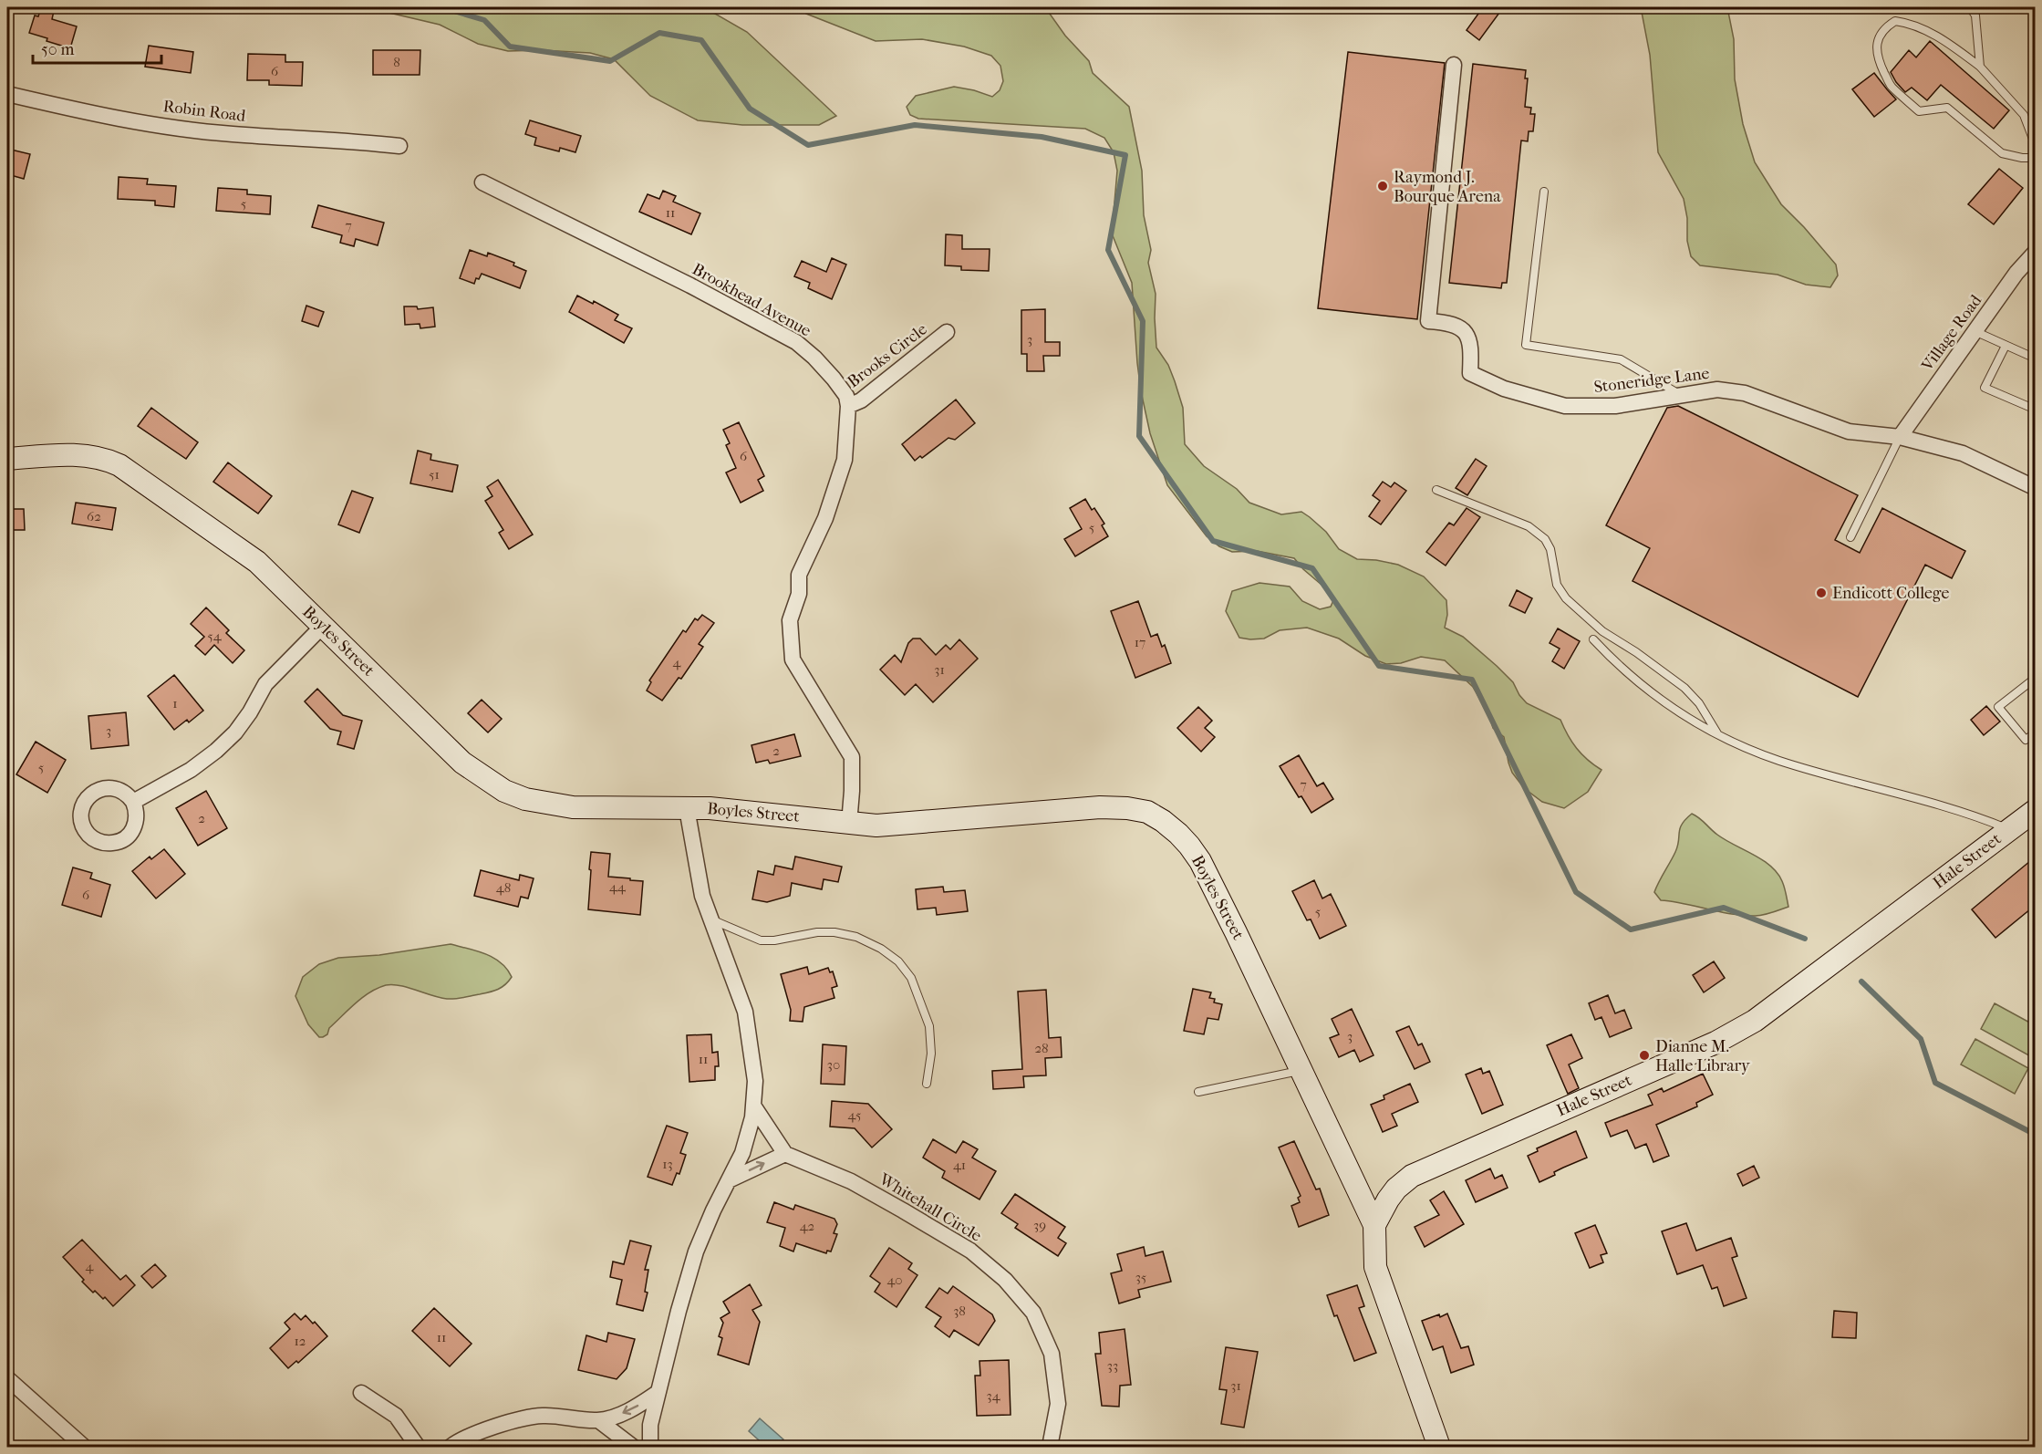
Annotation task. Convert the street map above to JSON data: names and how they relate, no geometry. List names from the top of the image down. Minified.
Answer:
{"streets":{"street":["Robin Road","Brookhead Avenue","Village Road","Brooks Circle","Stoneridge Lane","Boyles Street","Hale Street","Whitehall Circle"]},"crossings":[["Brookhead Avenue","Brooks Circle"],["Village Road","Stoneridge Lane"],["Boyles Street","Hale Street"]],"places":["Raymond J. Bourque Arena","Endicott College","Dianne M. Halle Library"],"house_numbers":["8","6","5","11","7","3","6","51","62","5","54","17","4","31","1","3","2","5","7","2","44","48","6","5","3","28","11","30","45","13","41","39","42","4","35","40","38","11","12","33","31","34"],"scale_bar":"50 m"}
